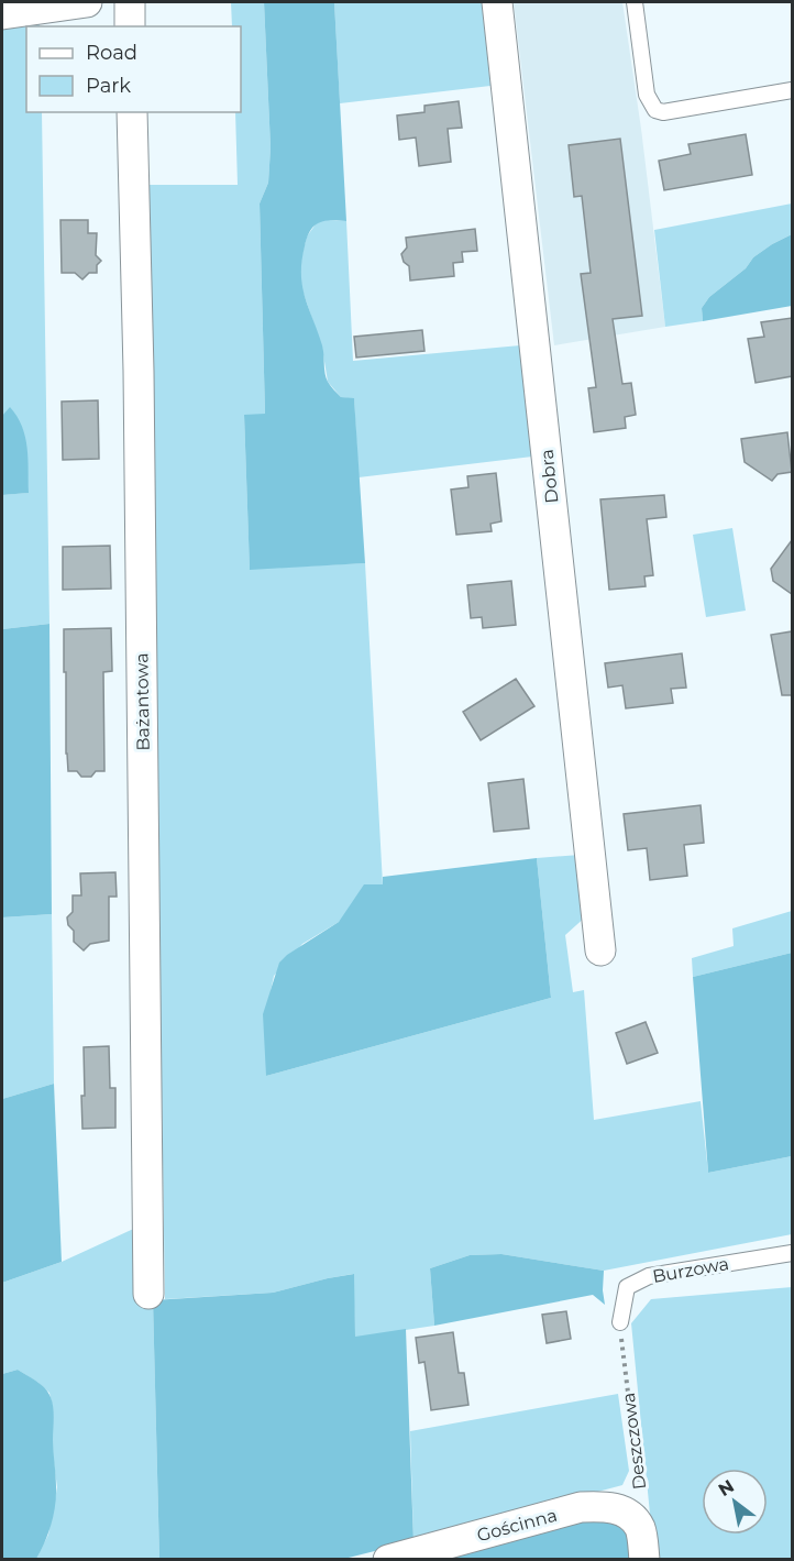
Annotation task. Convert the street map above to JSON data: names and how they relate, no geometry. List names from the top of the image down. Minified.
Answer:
{"streets":{"street":["Dobra","Bażantowa","Gościnna"],"lane":["Burzowa"],"path":["Deszczowa"]},"crossings":[["Burzowa","Deszczowa"],["Deszczowa","Gościnna"]],"legend":["Road","Park"],"north":"top left"}
